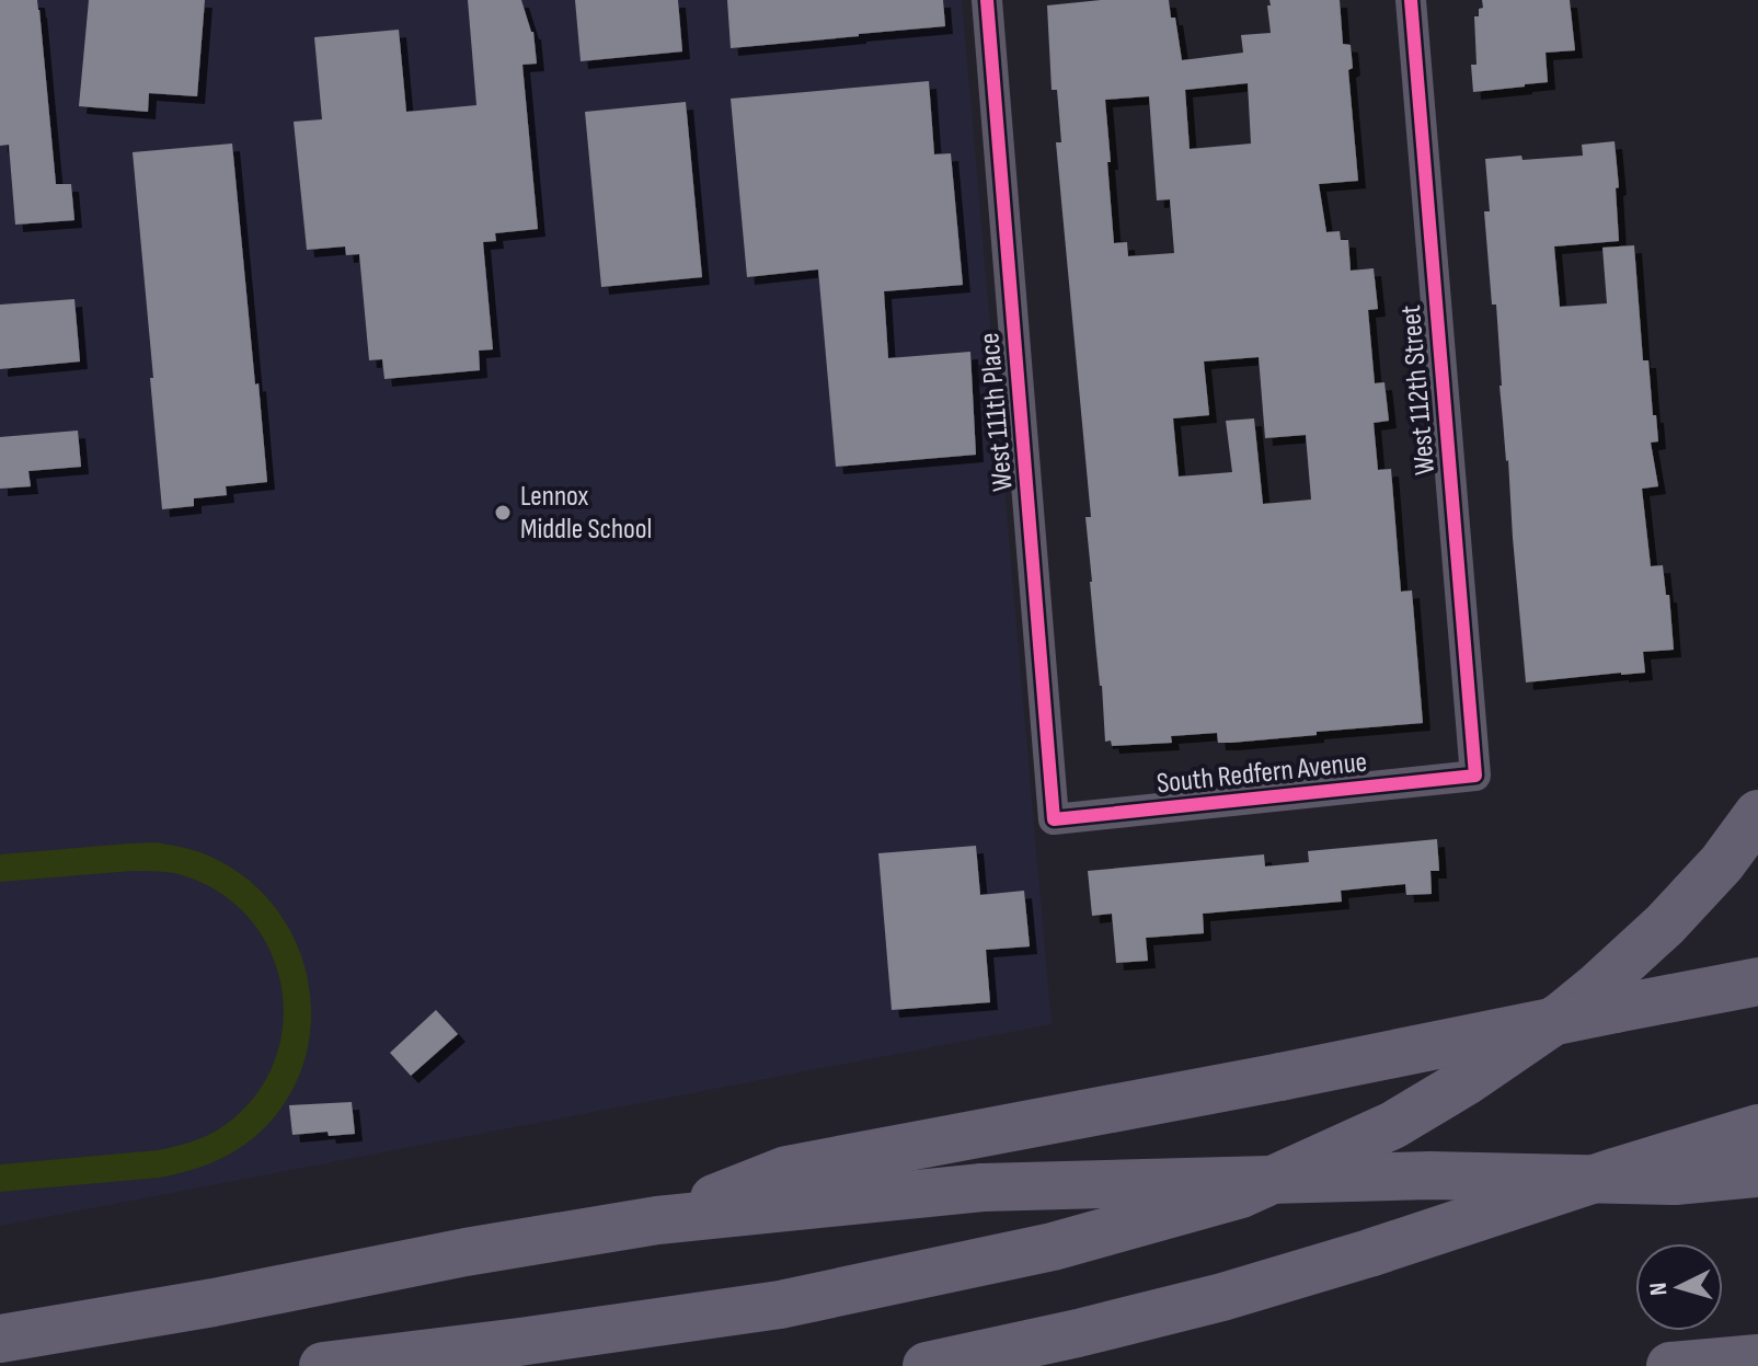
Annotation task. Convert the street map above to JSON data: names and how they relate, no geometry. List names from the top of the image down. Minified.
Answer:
{"streets":{"street":["West 112th Street","West 111th Place","South Redfern Avenue"]},"crossings":[["West 112th Street","South Redfern Avenue"],["West 111th Place","South Redfern Avenue"]],"places":["Lennox Middle School"],"north":"left"}
